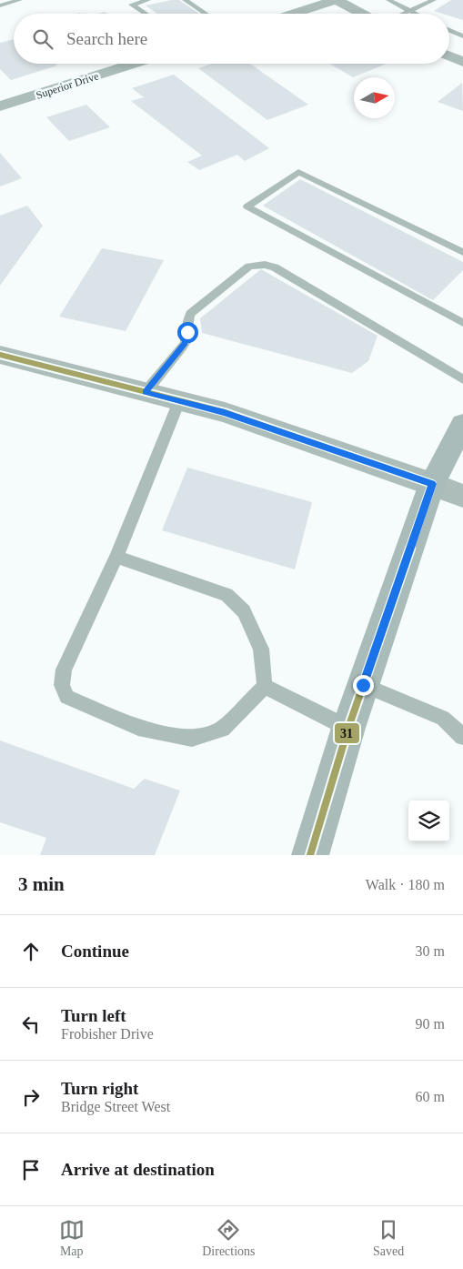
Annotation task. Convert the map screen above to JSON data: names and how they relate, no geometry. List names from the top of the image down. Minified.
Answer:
{"streets":{"street":["Superior Drive"]},"lines":["transit line 31"],"north":"right","page":{"search":"Search here","heading":["3 min","Walk · 180 m"],"list":[["Continue","30 m"],["Turn left","Frobisher Drive","90 m"],["Turn right","Bridge Street West","60 m"],"Arrive at destination"],"nav":["Map","Directions","Saved"]}}
